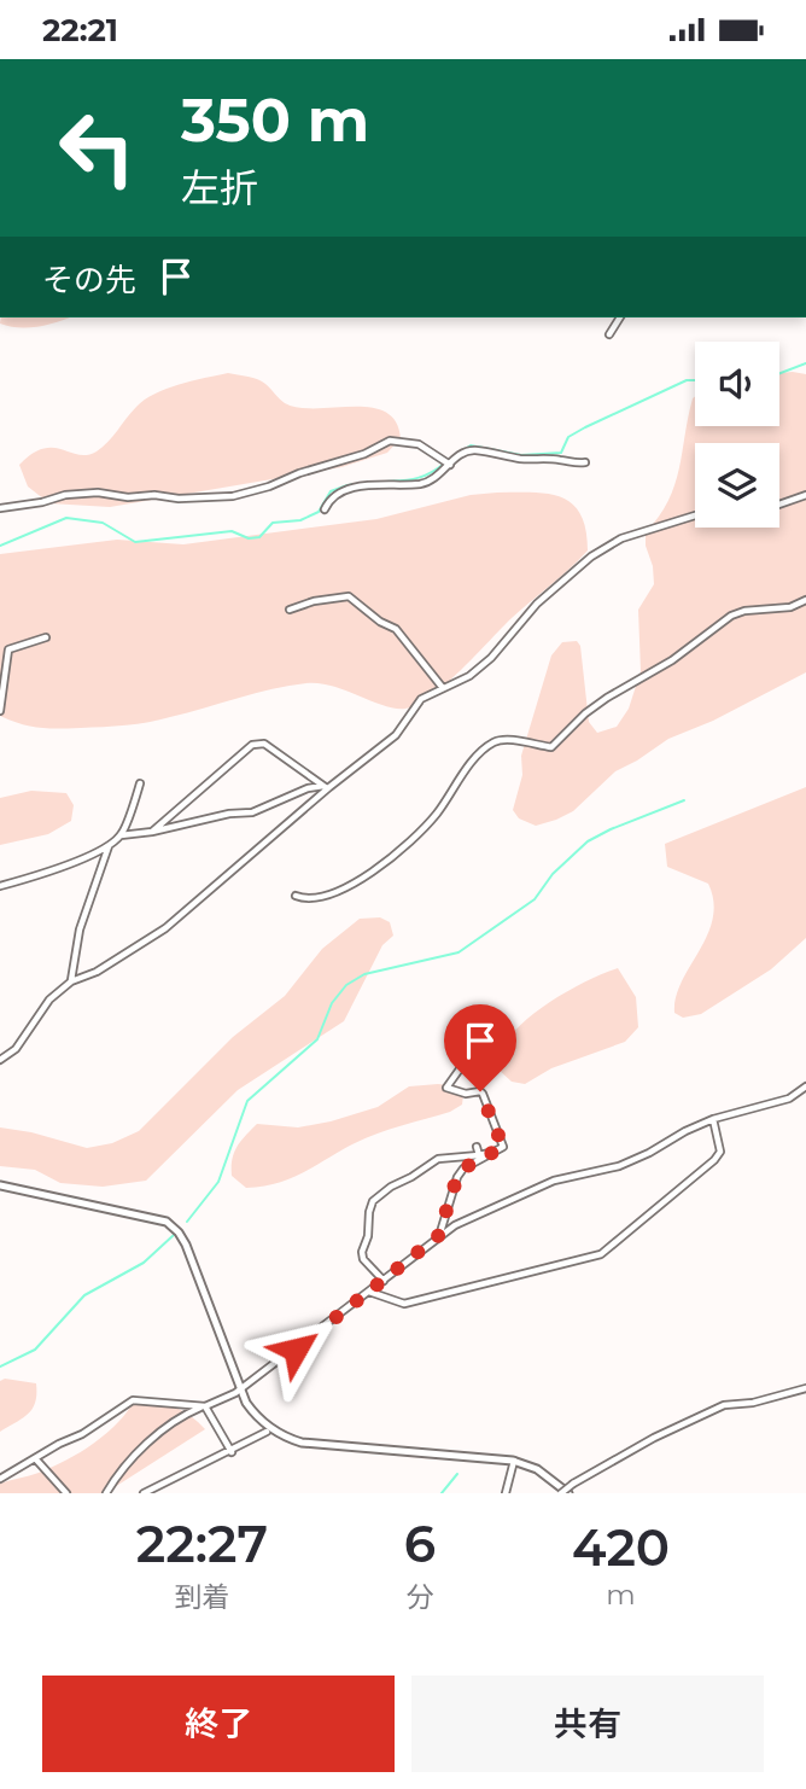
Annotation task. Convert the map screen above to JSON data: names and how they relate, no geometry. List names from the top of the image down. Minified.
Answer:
{"page":{"status":"22:21","turn":["350 m","左折"],"then":"その先","eta":["22:27","到着","6","分","420","m"],"buttons":["終了","共有"]}}
